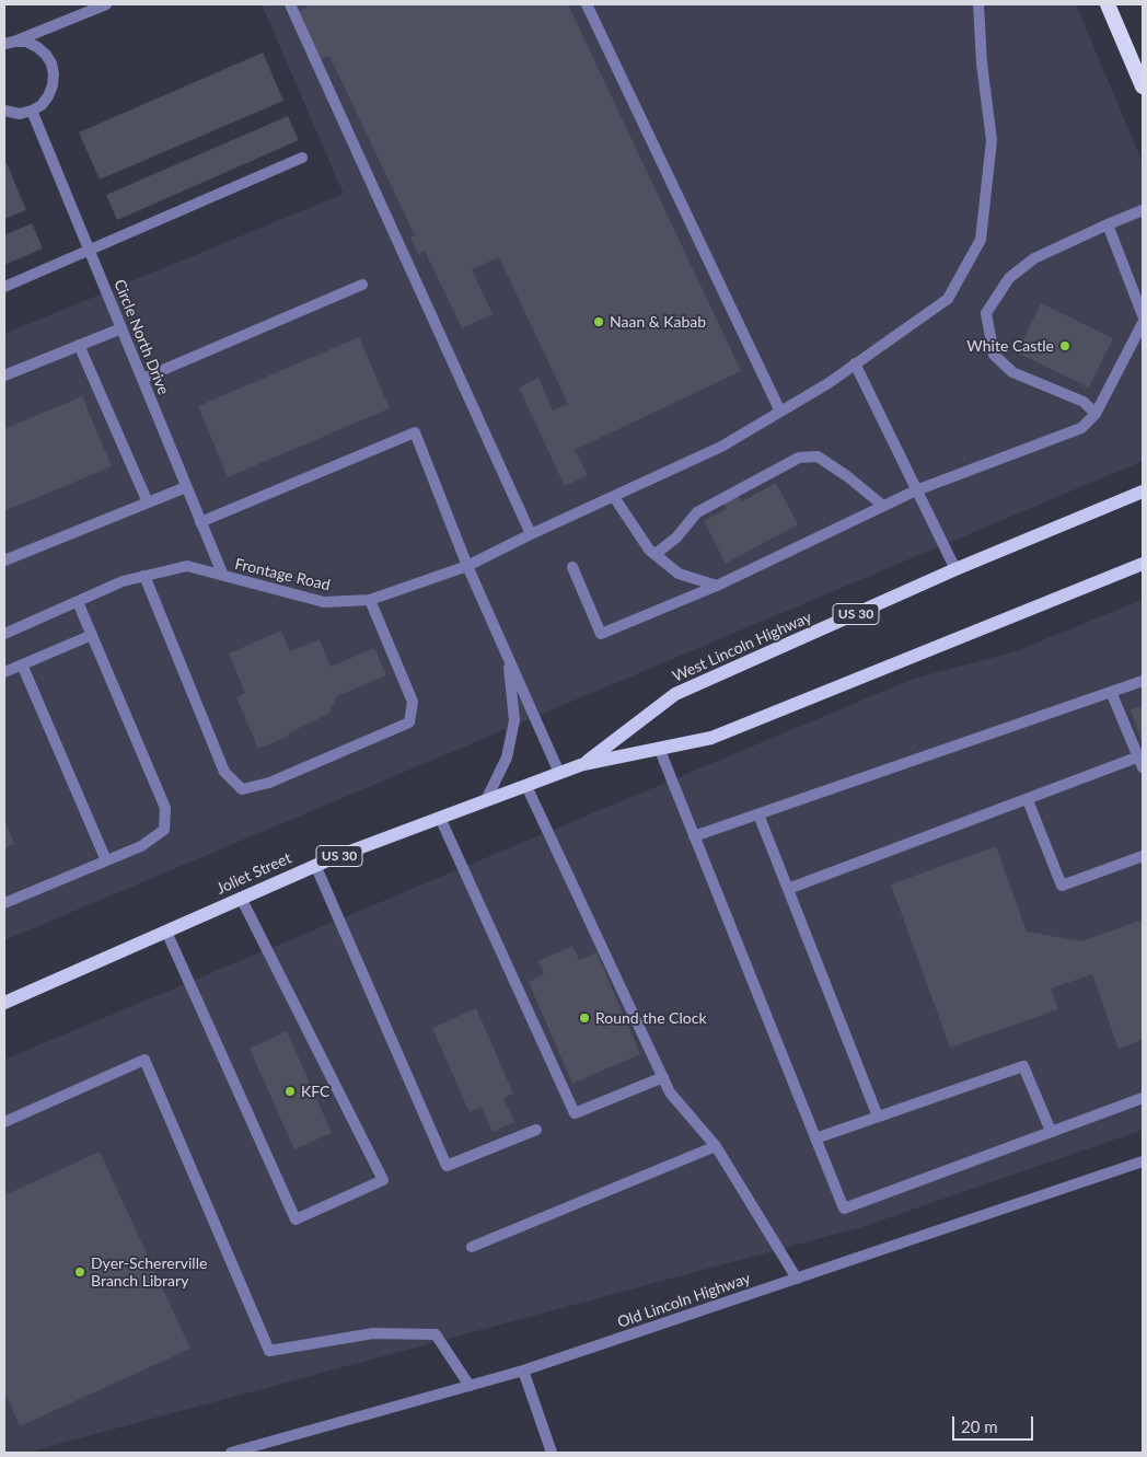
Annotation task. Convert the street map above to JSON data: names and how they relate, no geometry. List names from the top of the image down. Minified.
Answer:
{"streets":{"main road":["US 30","West Lincoln Highway","Joliet Street"],"street":["Circle North Drive","Frontage Road","Old Lincoln Highway"]},"crossings":[["Circle North Drive","Frontage Road"],["US 30","West Lincoln Highway"],["US 30","Joliet Street"],["West Lincoln Highway","Joliet Street"]],"places":["Naan & Kabab","White Castle","Round the Clock","KFC","Dyer-Schererville Branch Library"],"scale_bar":"20 m"}
